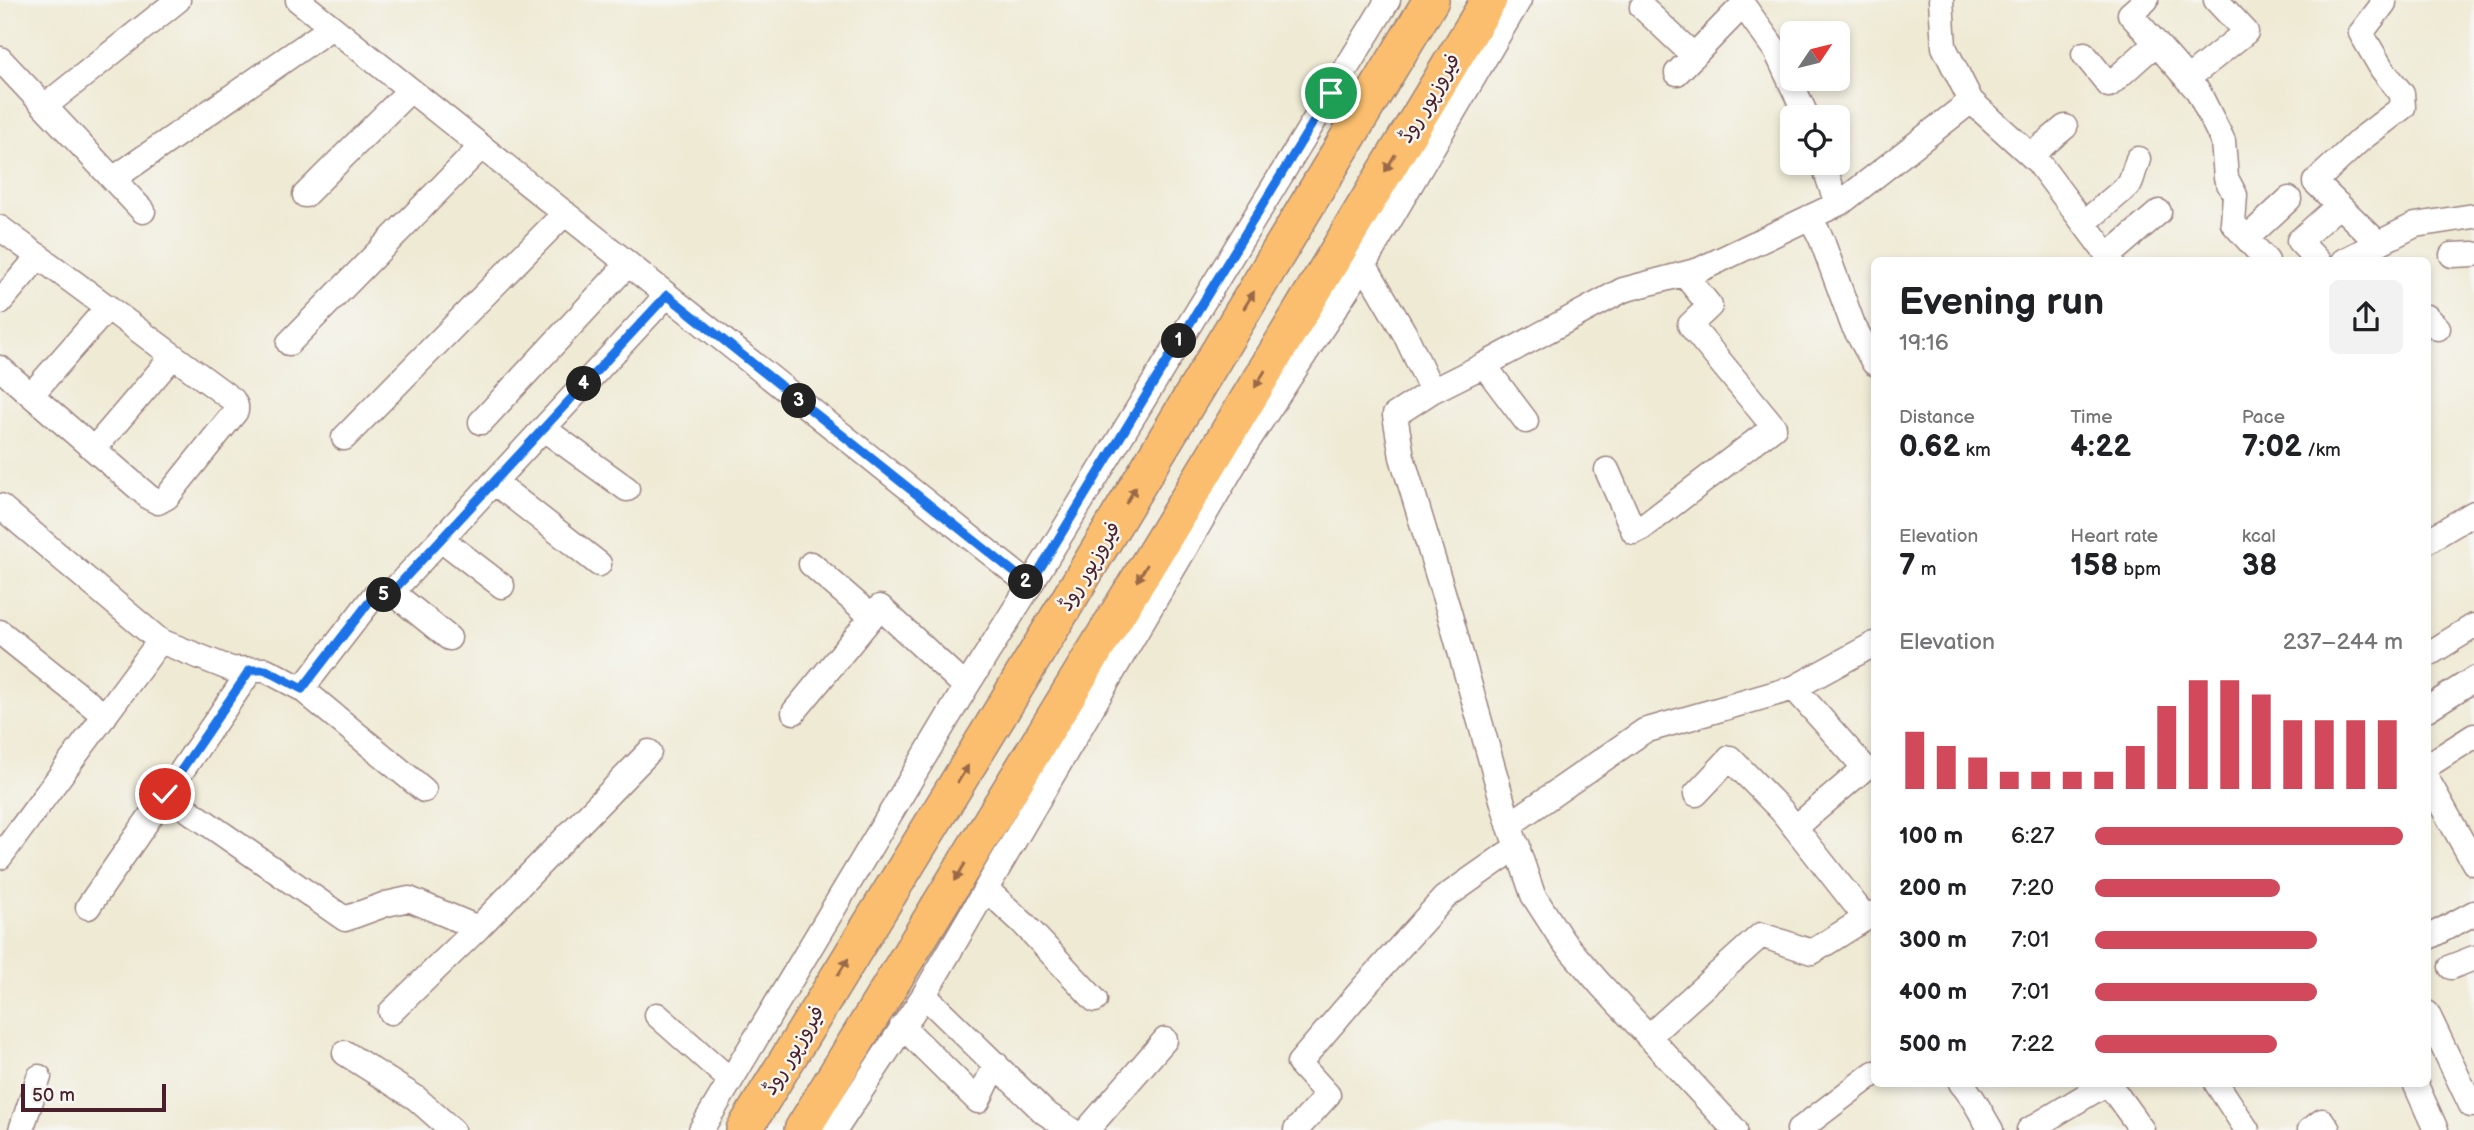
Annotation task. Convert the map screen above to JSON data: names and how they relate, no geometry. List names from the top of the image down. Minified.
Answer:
{"streets":{"highway":["فیروزپور روڈ"]},"scale_bar":"50 m","north":"top right","page":{"heading":["Evening run","19:16"],"pins":["1","4","3","2","5"],"stats":[["Distance","0.62 km"],["Time","4:22"],["Pace","7:02 /km"],["Elevation","7 m"],["Heart rate","158 bpm"],["kcal","38"]],"chart":["Elevation","237–244 m"],"list":[{"name":"100 m","note":"6:27"},{"name":"200 m","note":"7:20"},{"name":"300 m","note":"7:01"},{"name":"400 m","note":"7:01"},{"name":"500 m","note":"7:22"}],"scale":"50 m"}}
